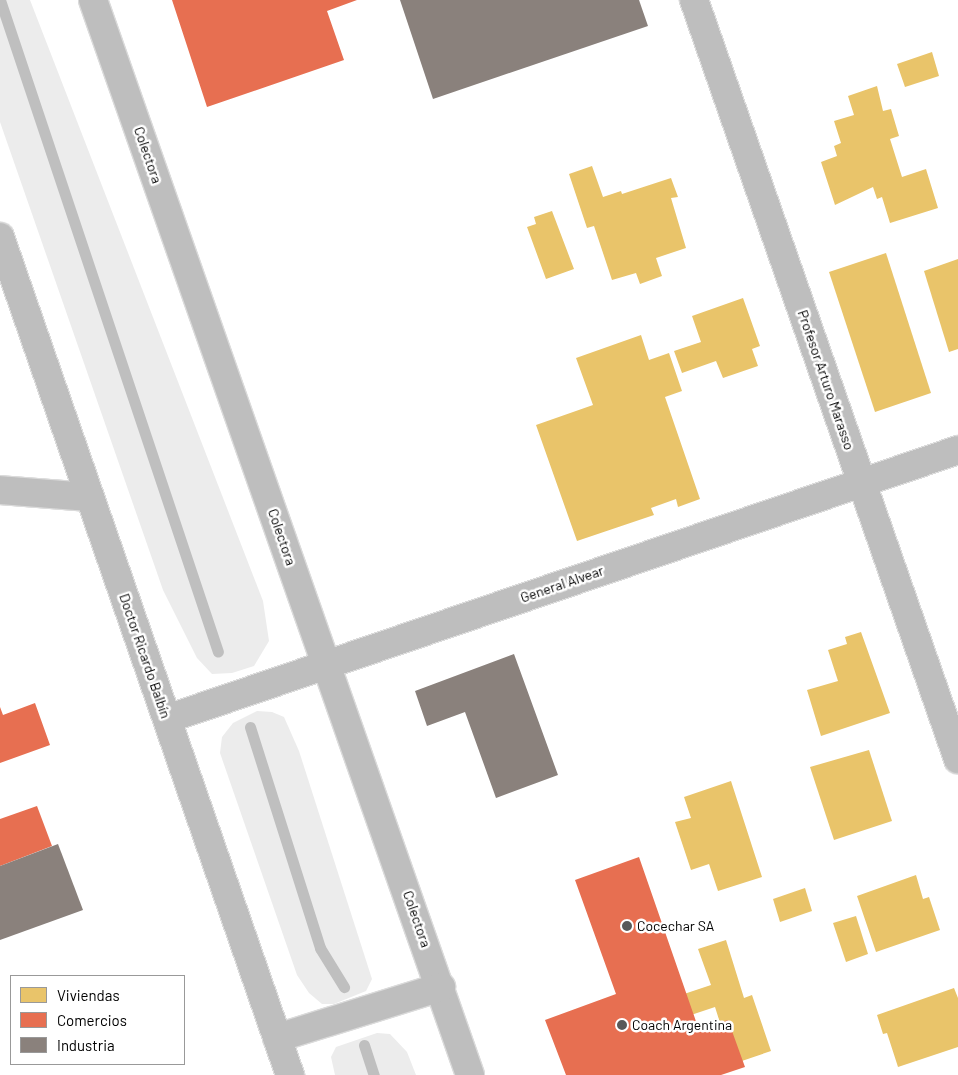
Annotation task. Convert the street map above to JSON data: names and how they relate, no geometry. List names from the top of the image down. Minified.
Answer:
{"streets":{"street":["Colectora","Profesor Arturo Marasso","General Alvear","Doctor Ricardo Balbín"]},"crossings":[["Colectora","General Alvear"],["Profesor Arturo Marasso","General Alvear"],["General Alvear","Doctor Ricardo Balbín"]],"places":["Cocechar SA","Coach Argentina"],"legend":["Viviendas","Comercios","Industria"]}
